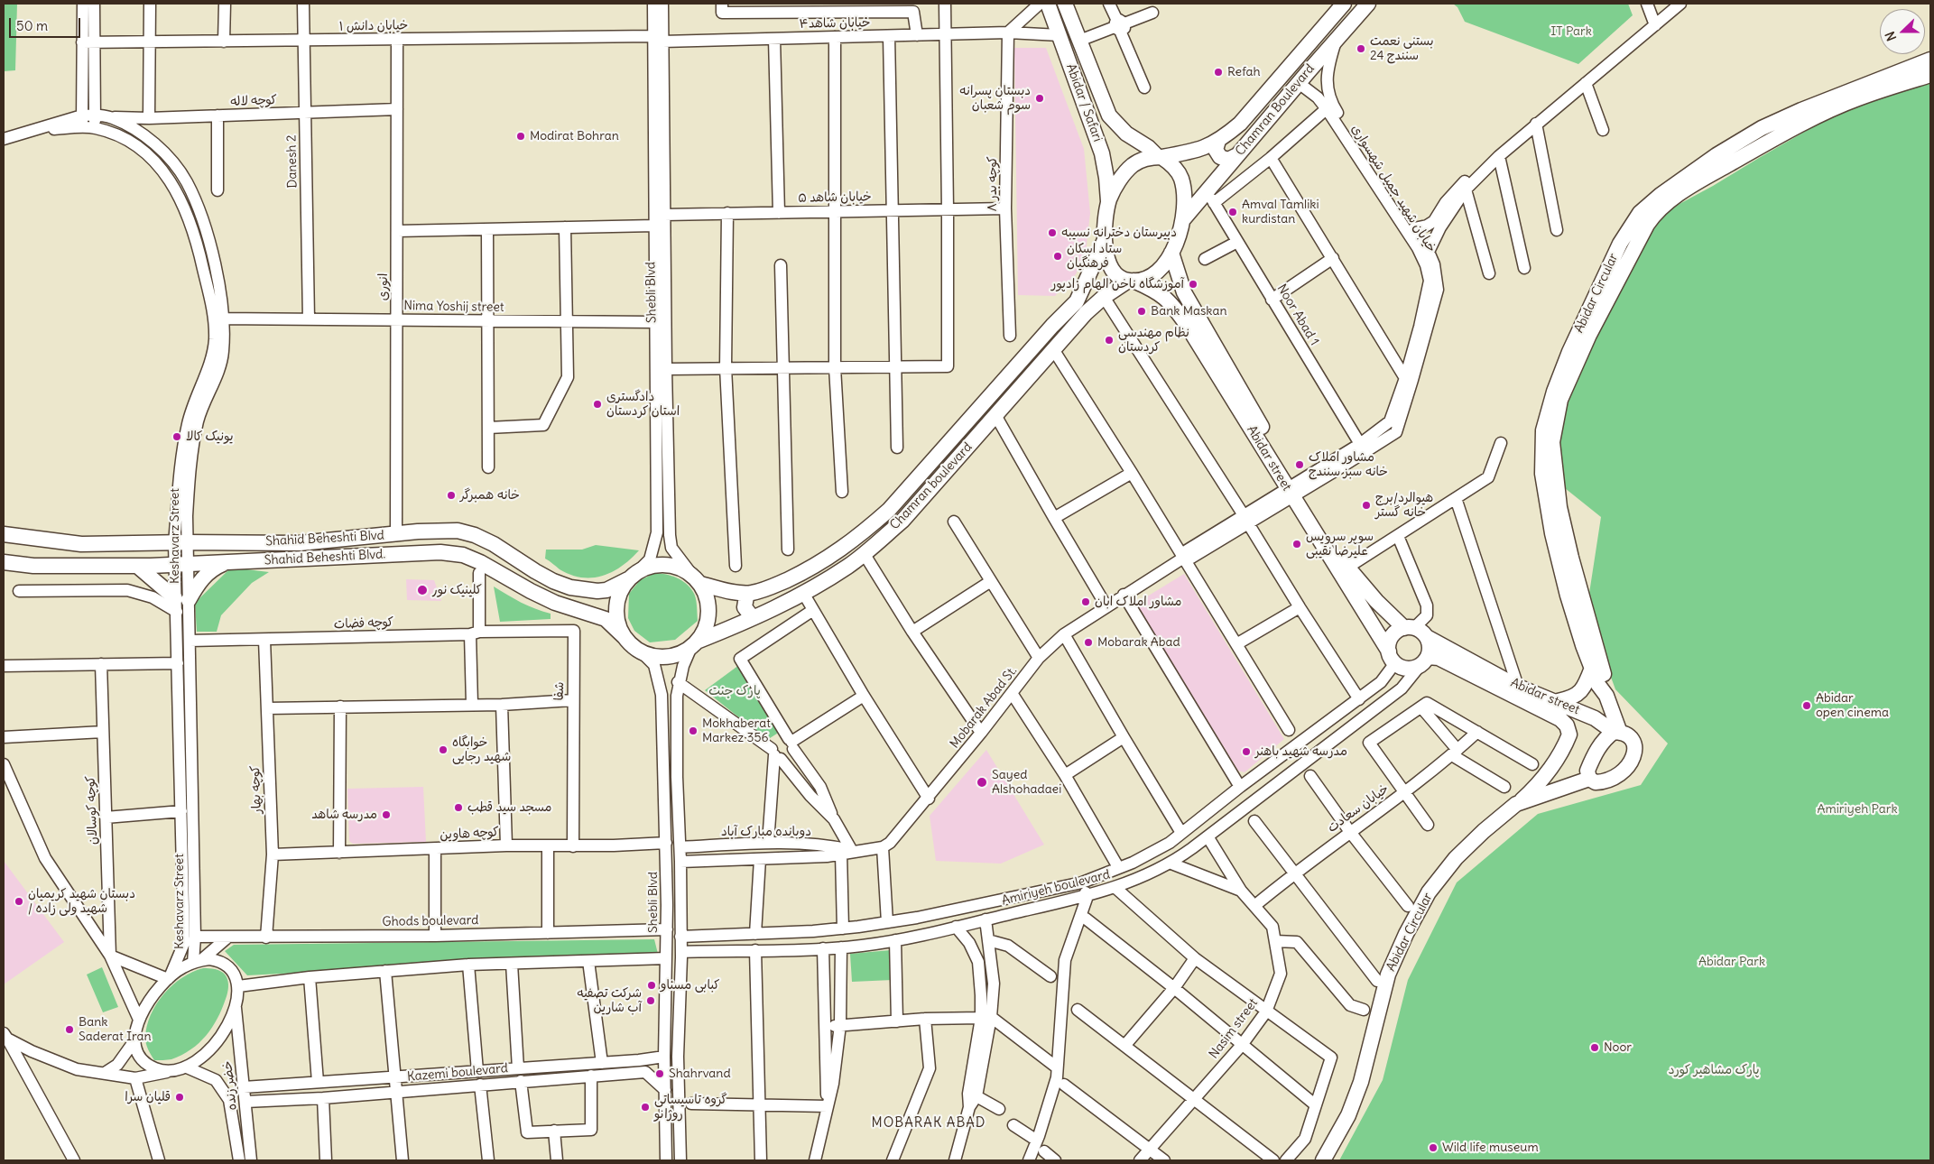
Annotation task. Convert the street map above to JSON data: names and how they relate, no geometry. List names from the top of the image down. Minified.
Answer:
{"streets":{"main road":["Abidar / Safari","Chamran Boulevard","Abidar Circular","Abidar street","Chamran boulevard","Shahid Beheshti Blvd","Shahid Beheshti Blvd."],"street":["خیابان شاهد۴","خیابان دانش ۱","کوچه لاله","Danesh 2","کوچه بدر ۸","خیابان شهید جمیل شهسواری","خیابان شاهد ۵","انوری","Shebli Blvd","Nima Yoshij street","Noor Abad 1","Keshavarz Street","کوچه فضات","شفا","Mobarak Abad St.","کوچه بهار","خیابان سعادت","کوچه کوسالان","دوبانده مبارک آباد","کوچه هاوین","Amiriyeh boulevard","Ghods boulevard","Nasim street","Kazemi boulevard","خضر زنده"]},"crossings":[["خیابان شاهد۴","خیابان دانش ۱"],["خیابان شاهد۴","Abidar / Safari"],["خیابان شاهد۴","کوچه بدر ۸"],["خیابان شاهد۴","Shebli Blvd"],["خیابان دانش ۱","Danesh 2"],["خیابان دانش ۱","انوری"],["خیابان دانش ۱","Shebli Blvd"],["کوچه لاله","Danesh 2"],["کوچه لاله","انوری"],["کوچه لاله","Keshavarz Street"],["Abidar / Safari","Chamran Boulevard"],["Abidar / Safari","Abidar street"],["Abidar / Safari","Chamran boulevard"],["Chamran Boulevard","خیابان شهید جمیل شهسواری"],["Chamran Boulevard","Abidar street"],["Chamran Boulevard","Chamran boulevard"],["Danesh 2","Nima Yoshij street"],["کوچه بدر ۸","خیابان شاهد ۵"],["خیابان شهید جمیل شهسواری","Noor Abad 1"],["خیابان شهید جمیل شهسواری","Abidar street"],["خیابان شهید جمیل شهسواری","Mobarak Abad St."],["خیابان شاهد ۵","Shebli Blvd"],["انوری","Nima Yoshij street"],["انوری","Shahid Beheshti Blvd"],["Shebli Blvd","Nima Yoshij street"],["Shebli Blvd","Chamran boulevard"],["Shebli Blvd","Shahid Beheshti Blvd"],["Shebli Blvd","Shahid Beheshti Blvd."],["Shebli Blvd","کوچه هاوین"],["Shebli Blvd","Ghods boulevard"],["Shebli Blvd","Kazemi boulevard"],["Abidar Circular","Abidar street"],["Nima Yoshij street","Keshavarz Street"],["Abidar street","Chamran boulevard"],["Abidar street","Mobarak Abad St."],["Abidar street","Amiriyeh boulevard"],["Chamran boulevard","Shahid Beheshti Blvd"],["Chamran boulevard","Shahid Beheshti Blvd."],["Keshavarz Street","Shahid Beheshti Blvd"],["Keshavarz Street","Shahid Beheshti Blvd."],["Keshavarz Street","کوچه فضات"],["Keshavarz Street","Ghods boulevard"],["Keshavarz Street","خضر زنده"],["Shahid Beheshti Blvd","Shahid Beheshti Blvd."],["کوچه فضات","شفا"],["کوچه فضات","کوچه بهار"],["شفا","کوچه هاوین"],["کوچه بهار","کوچه هاوین"],["کوچه بهار","Ghods boulevard"],["خیابان سعادت","Nasim street"],["Amiriyeh boulevard","Nasim street"],["Kazemi boulevard","خضر زنده"]],"districts":["MOBARAK ABAD"],"parks":["IT Park","پارک جنت","Amiriyeh Park","Abidar Park","پارک مشاهیر کورد"],"places":["بستنی نعمت سنندج 24","Refah","دبستان پسرانه سوم شعبان","Modirat Bohran","Amval Tamliki kurdistan","دبیرستان دخترانه نسیبه","ستاد اسکان فرهنگیان","آموزشگاه ناخن الهام زادپور","Bank Maskan","نظام مهندسی کردستان","دادگستری استان کردستان","یونیک کالا","مشاور املاک خانه سبز سنندج","خانه همبرگر","هیوالرد/برج خانه گستر","سوپر سرویس علیرضا نقیبی","کلینیک نور","مشاور املاک ابان","Mobarak Abad","Abidar open cinema","Mokhaberat Markez 356","خوابگاه شهید رجایی","مدرسه شهید باهنر","Sayed Alshohadaei","مسجد سید قطب","مدرسه شاهد","دبستان شهید کریمیان / شهید ولی زاده","کبابی مسناو","شرکت تصفیه آب شارین","Bank Saderat Iran","Noor","Shahrvand","قلیان سرا","گروه تاسیساتی روژانو","Wild life museum"],"scale_bar":"50 m","north":"left"}
